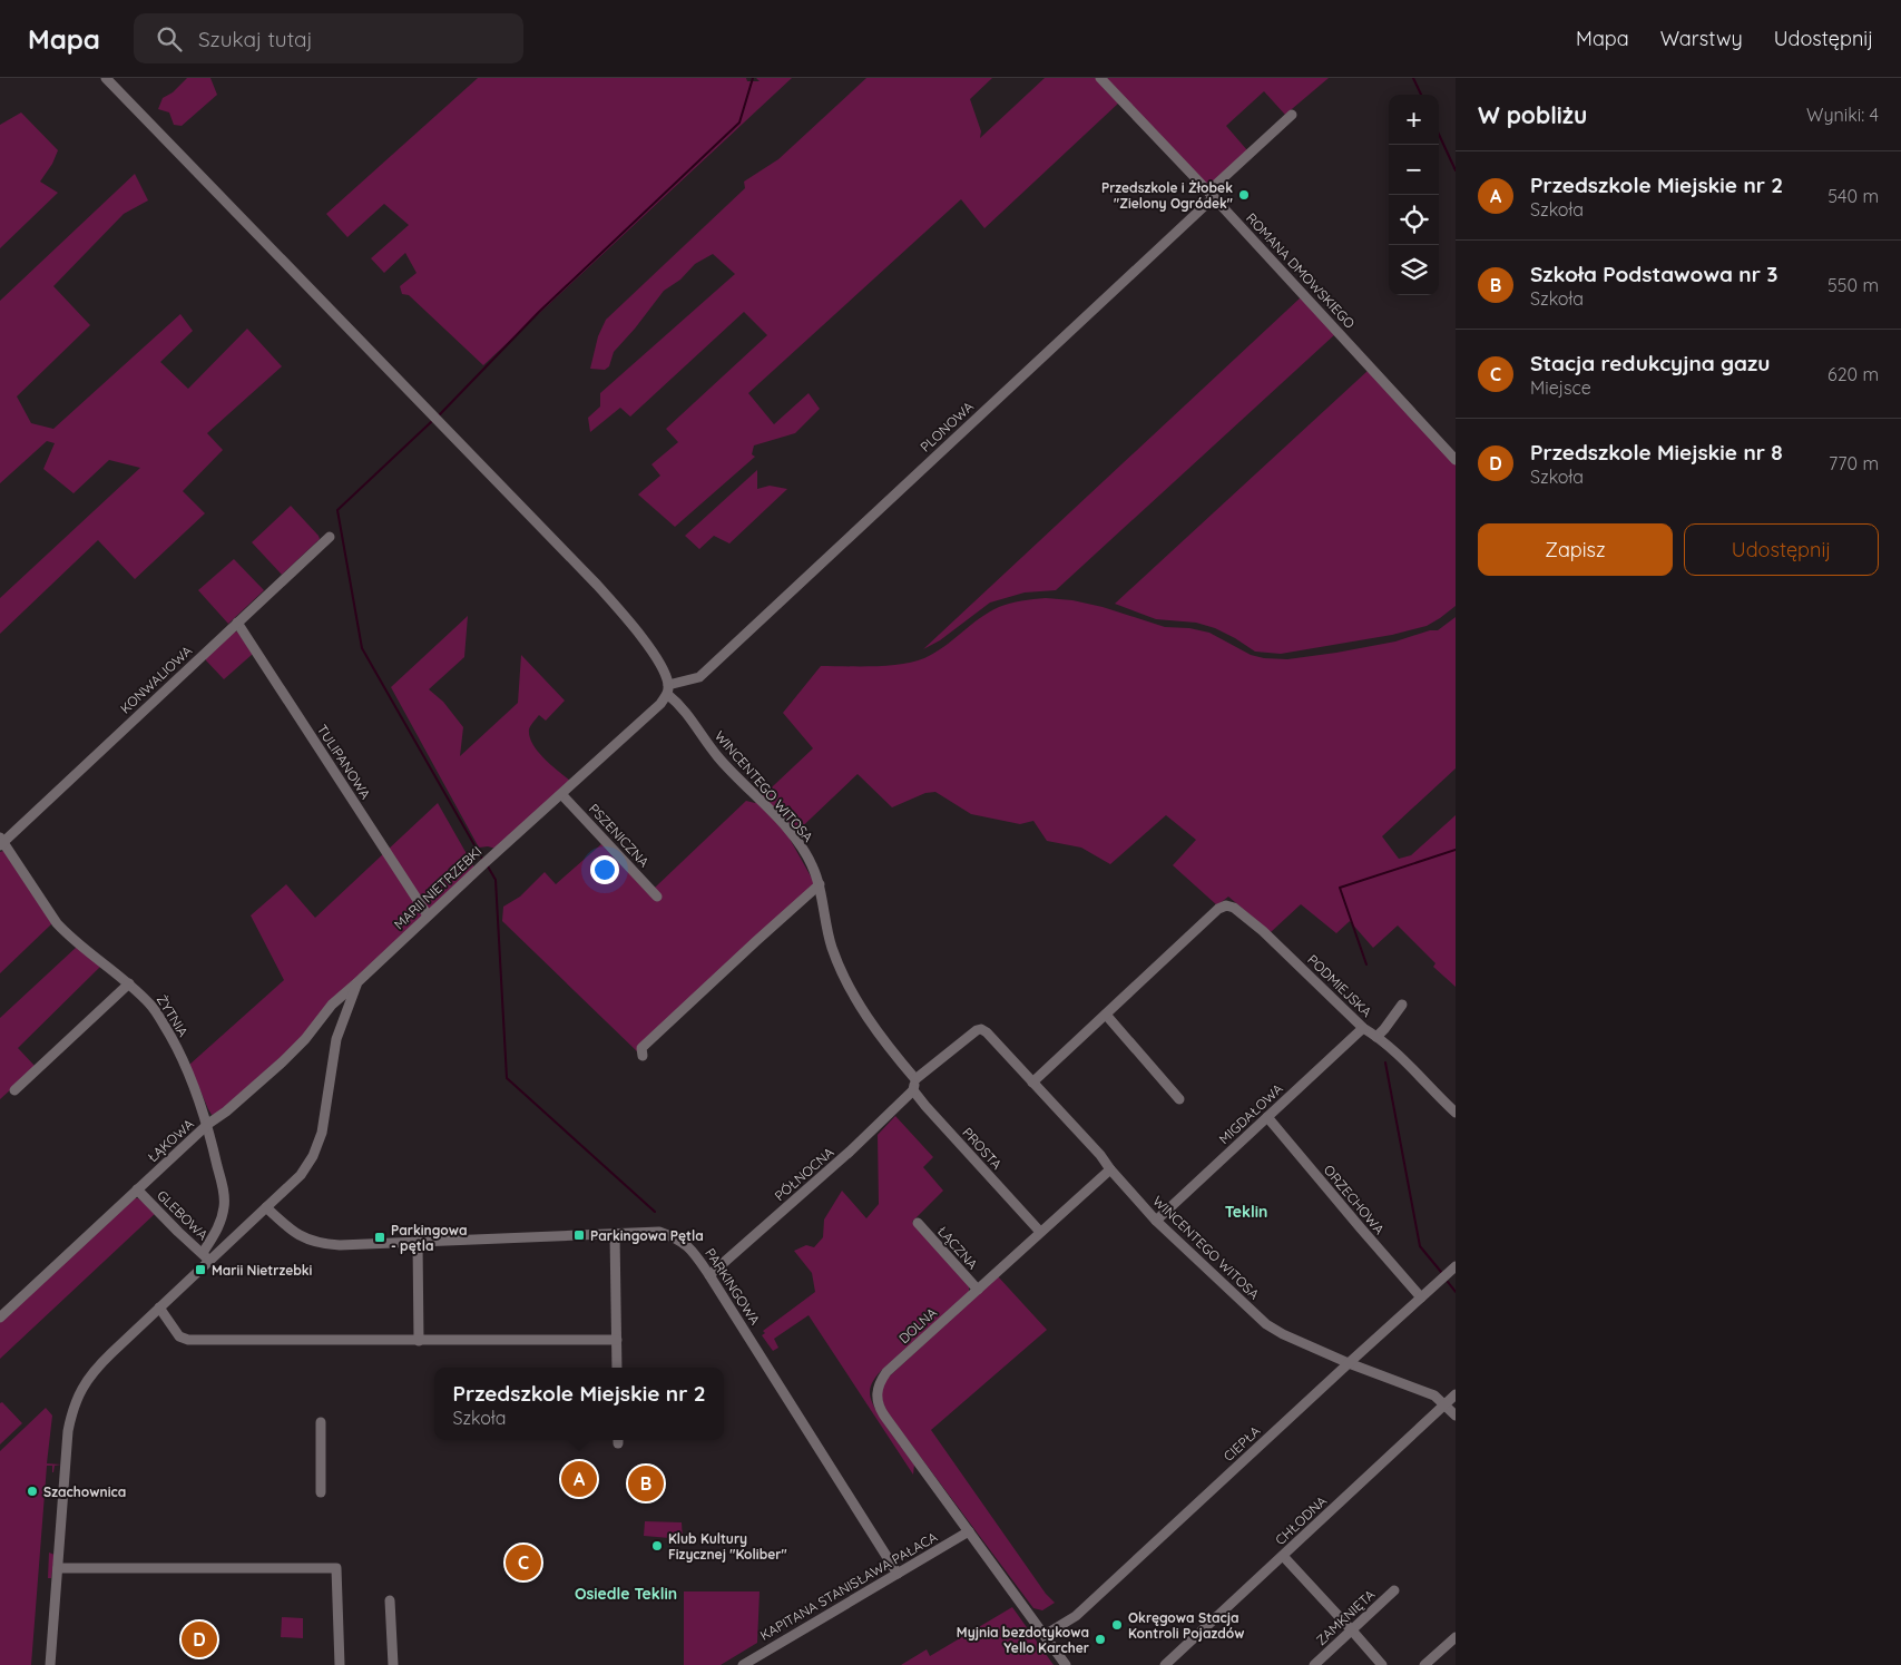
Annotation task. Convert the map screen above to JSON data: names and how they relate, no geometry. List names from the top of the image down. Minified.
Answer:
{"streets":{"street":["ROMANA DMOWSKIEGO","PLONOWA","KONWALIOWA","TULIPANOWA","WINCENTEGO WITOSA","PSZENICZNA","MARII NIETRZEBKI","PODMIEJSKA","ŻYTNIA","MIGDAŁOWA","ŁĄKOWA","PROSTA","PÓŁNOCNA","ORZECHOWA","GLEBOWA","ŁĄCZNA","PARKINGOWA","DOLNA","CIEPŁA","CHŁODNA","KAPITANA STANISŁAWA PAŁACA","ZAMKNIĘTA"]},"crossings":[["ROMANA DMOWSKIEGO","PLONOWA"],["PLONOWA","WINCENTEGO WITOSA"],["PLONOWA","MARII NIETRZEBKI"],["KONWALIOWA","TULIPANOWA"],["KONWALIOWA","ŻYTNIA"],["TULIPANOWA","MARII NIETRZEBKI"],["WINCENTEGO WITOSA","MARII NIETRZEBKI"],["WINCENTEGO WITOSA","MIGDAŁOWA"],["WINCENTEGO WITOSA","DOLNA"],["WINCENTEGO WITOSA","CIEPŁA"],["WINCENTEGO WITOSA","CHŁODNA"],["PSZENICZNA","MARII NIETRZEBKI"],["MARII NIETRZEBKI","ŻYTNIA"],["MARII NIETRZEBKI","ŁĄKOWA"],["MARII NIETRZEBKI","GLEBOWA"],["MARII NIETRZEBKI","PARKINGOWA"],["PODMIEJSKA","MIGDAŁOWA"],["ŻYTNIA","ŁĄKOWA"],["ŻYTNIA","GLEBOWA"],["MIGDAŁOWA","ORZECHOWA"],["ŁĄKOWA","GLEBOWA"],["PROSTA","PÓŁNOCNA"],["PROSTA","DOLNA"],["PÓŁNOCNA","PARKINGOWA"],["ORZECHOWA","CIEPŁA"],["ŁĄCZNA","DOLNA"],["PARKINGOWA","KAPITANA STANISŁAWA PAŁACA"],["DOLNA","CIEPŁA"],["DOLNA","KAPITANA STANISŁAWA PAŁACA"]],"districts":["Teklin","Osiedle Teklin"],"places":{"other":["Przedszkole i Żłobek \"Zielony Ogródek\"","Szachownica","Klub Kultury Fizycznej \"Koliber\"","Okręgowa Stacja Kontroli Pojazdów","Myjnia bezdotykowa Yello Karcher"],"transit":["Parkingowa Pętla","Parkingowa - pętla","Marii Nietrzebki"]},"page":{"header":"Mapa","search":"Szukaj tutaj","nav":["Mapa","Warstwy","Udostępnij"],"heading":["W pobliżu","Wyniki: 4"],"map_buttons":["+","−"],"list":[{"mark":"A","name":"Przedszkole Miejskie nr 2","note":"Szkoła","value":"540 m"},{"mark":"B","name":"Szkoła Podstawowa nr 3","note":"Szkoła","value":"550 m"},{"mark":"C","name":"Stacja redukcyjna gazu","note":"Miejsce","value":"620 m"},{"mark":"D","name":"Przedszkole Miejskie nr 8","note":"Szkoła","value":"770 m"}],"buttons":["Zapisz","Udostępnij"],"popup":["Przedszkole Miejskie nr 2","Szkoła"],"pins":["A","B","C","D"]}}
